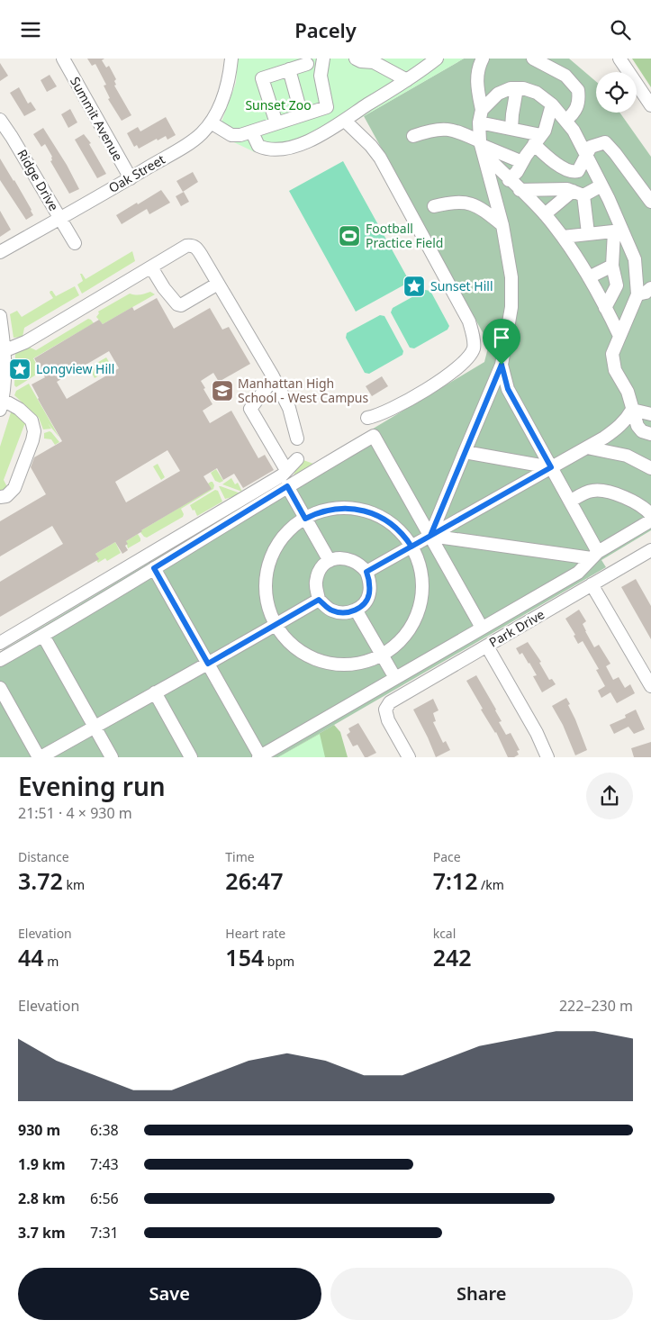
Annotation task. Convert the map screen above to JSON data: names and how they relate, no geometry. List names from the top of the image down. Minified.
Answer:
{"streets":{"street":["Summit Avenue","Oak Street","Ridge Drive","Park Drive"]},"crossings":[["Summit Avenue","Oak Street"],["Oak Street","Ridge Drive"]],"parks":["Sunset Zoo"],"places":{"sports":["Football Practice Field"],"place":["Sunset Hill","Longview Hill"],"school or university":["Manhattan High School - West Campus"]},"page":{"header":"Pacely","heading":["Evening run","21:51 · 4 × 930 m"],"stats":[["Distance","3.72 km"],["Time","26:47"],["Pace","7:12 /km"],["Elevation","44 m"],["Heart rate","154 bpm"],["kcal","242"]],"chart":["Elevation","222–230 m"],"list":[{"name":"930 m","note":"6:38"},{"name":"1.9 km","note":"7:43"},{"name":"2.8 km","note":"6:56"},{"name":"3.7 km","note":"7:31"}],"buttons":["Save","Share"]}}
